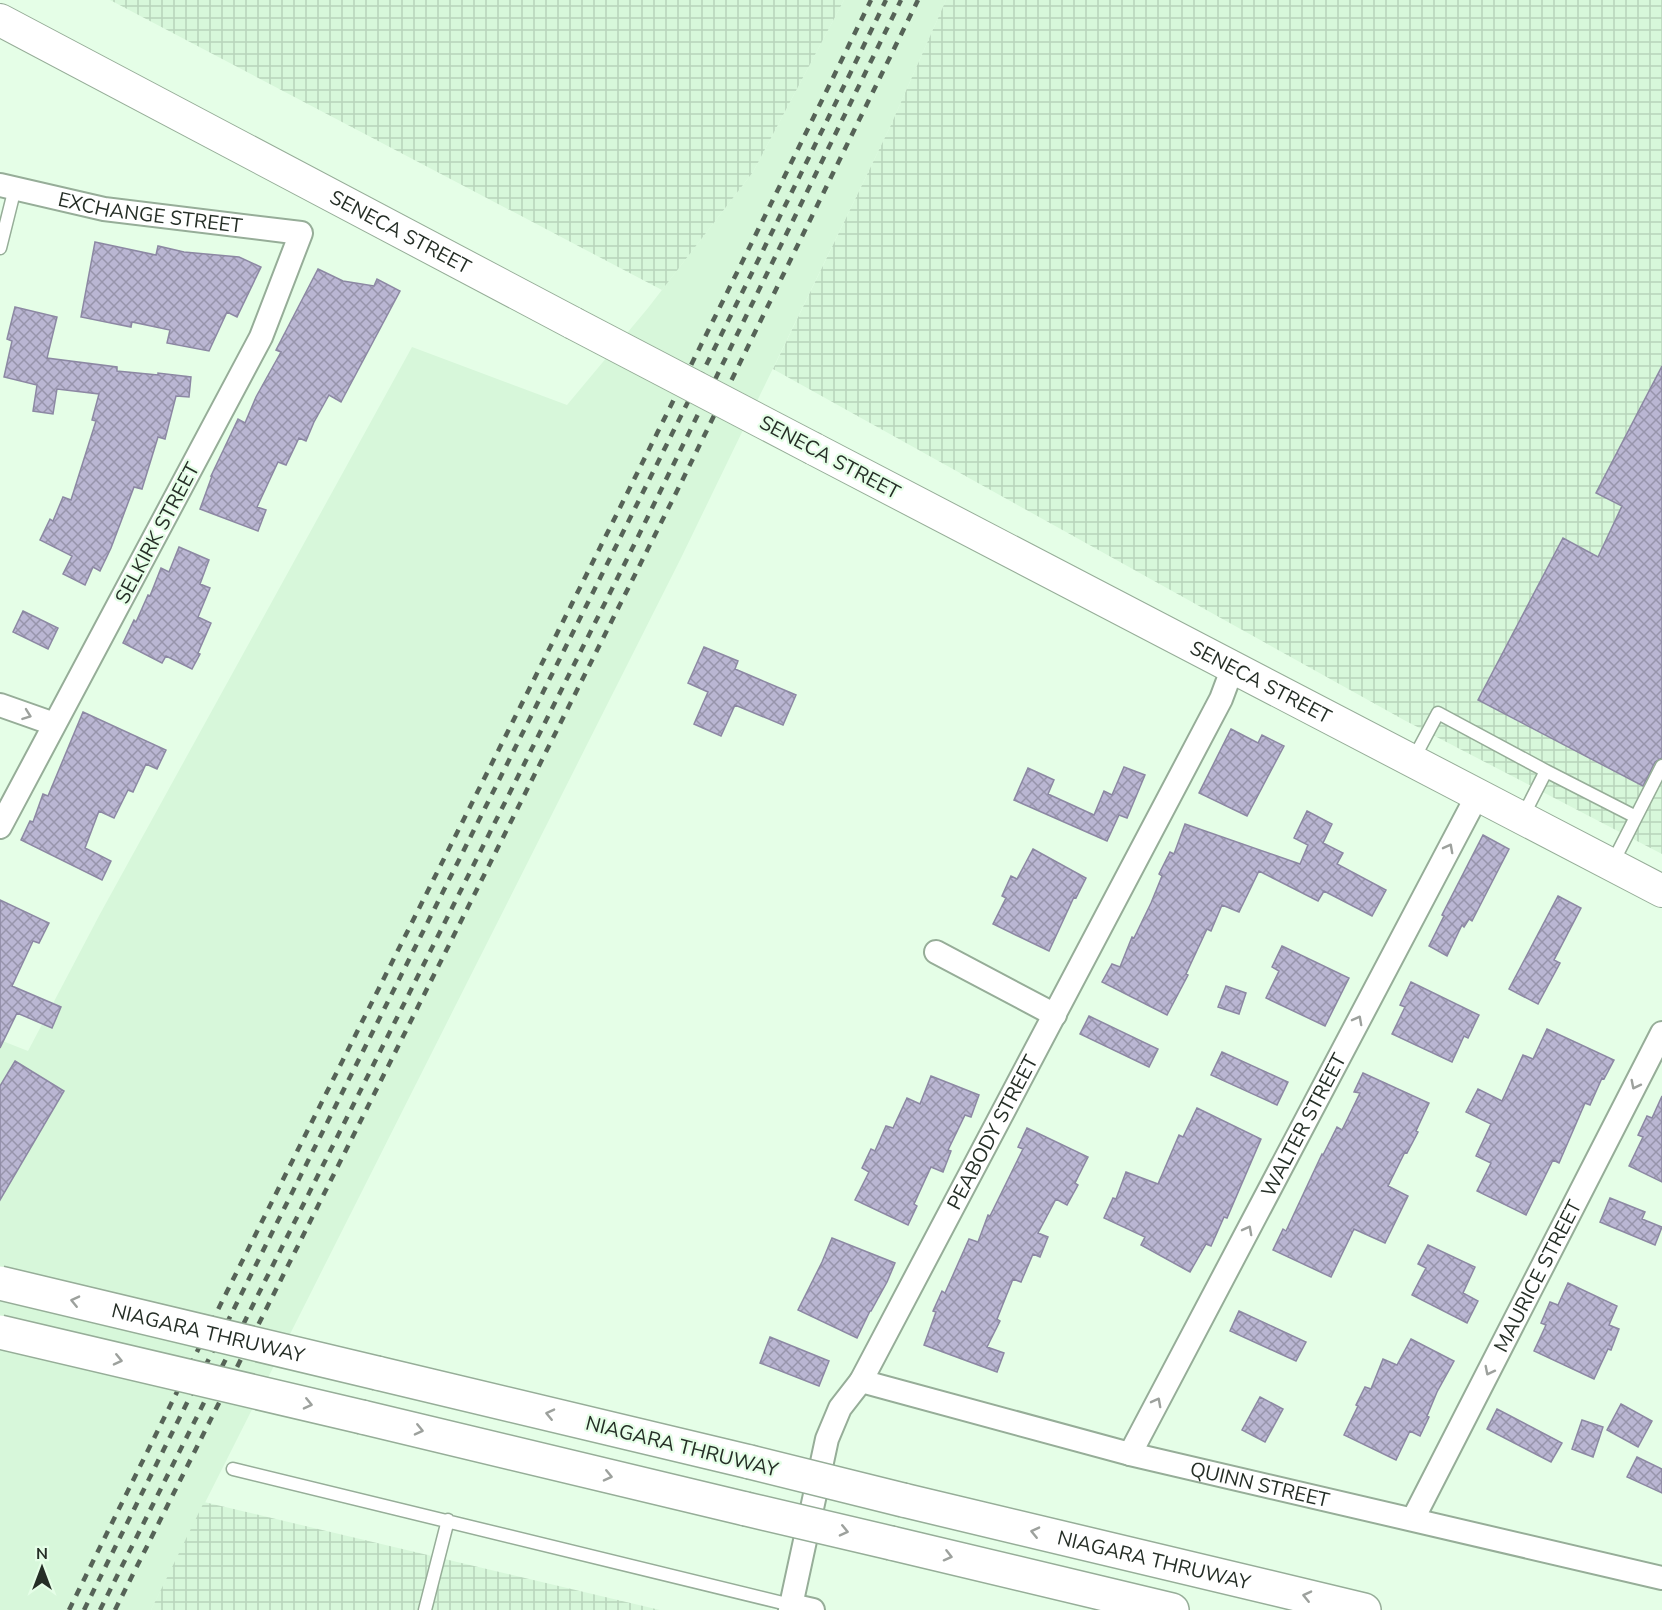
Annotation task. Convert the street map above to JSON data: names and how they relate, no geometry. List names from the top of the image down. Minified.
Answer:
{"streets":{"highway":["NIAGARA THRUWAY"],"main road":["SENECA STREET"],"street":["EXCHANGE STREET","SELKIRK STREET","WALTER STREET","PEABODY STREET","MAURICE STREET","QUINN STREET"]},"crossings":[["EXCHANGE STREET","SELKIRK STREET"],["SENECA STREET","WALTER STREET"],["SENECA STREET","PEABODY STREET"],["WALTER STREET","QUINN STREET"],["PEABODY STREET","QUINN STREET"],["MAURICE STREET","QUINN STREET"]],"one_way":["WALTER STREET","MAURICE STREET"],"north":"top"}
